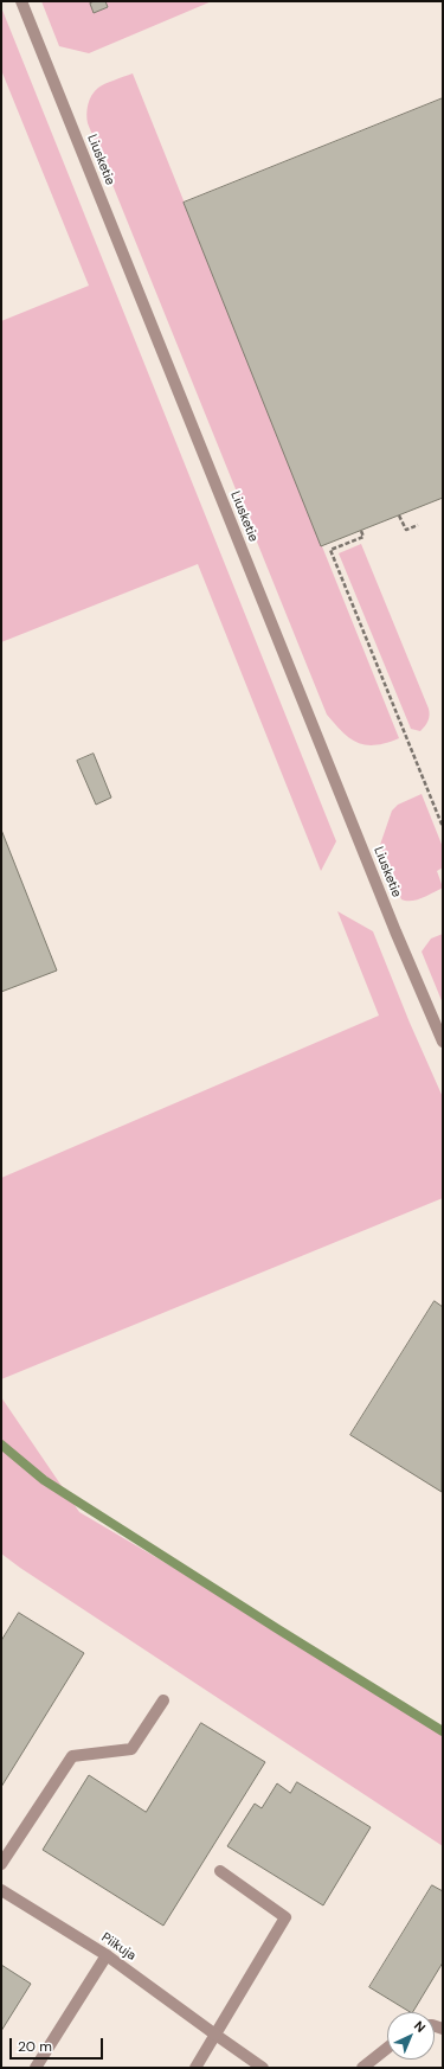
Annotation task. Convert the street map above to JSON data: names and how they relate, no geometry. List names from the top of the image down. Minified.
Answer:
{"streets":{"street":["Liusketie","Piikuja"]},"scale_bar":"20 m","north":"top right"}
